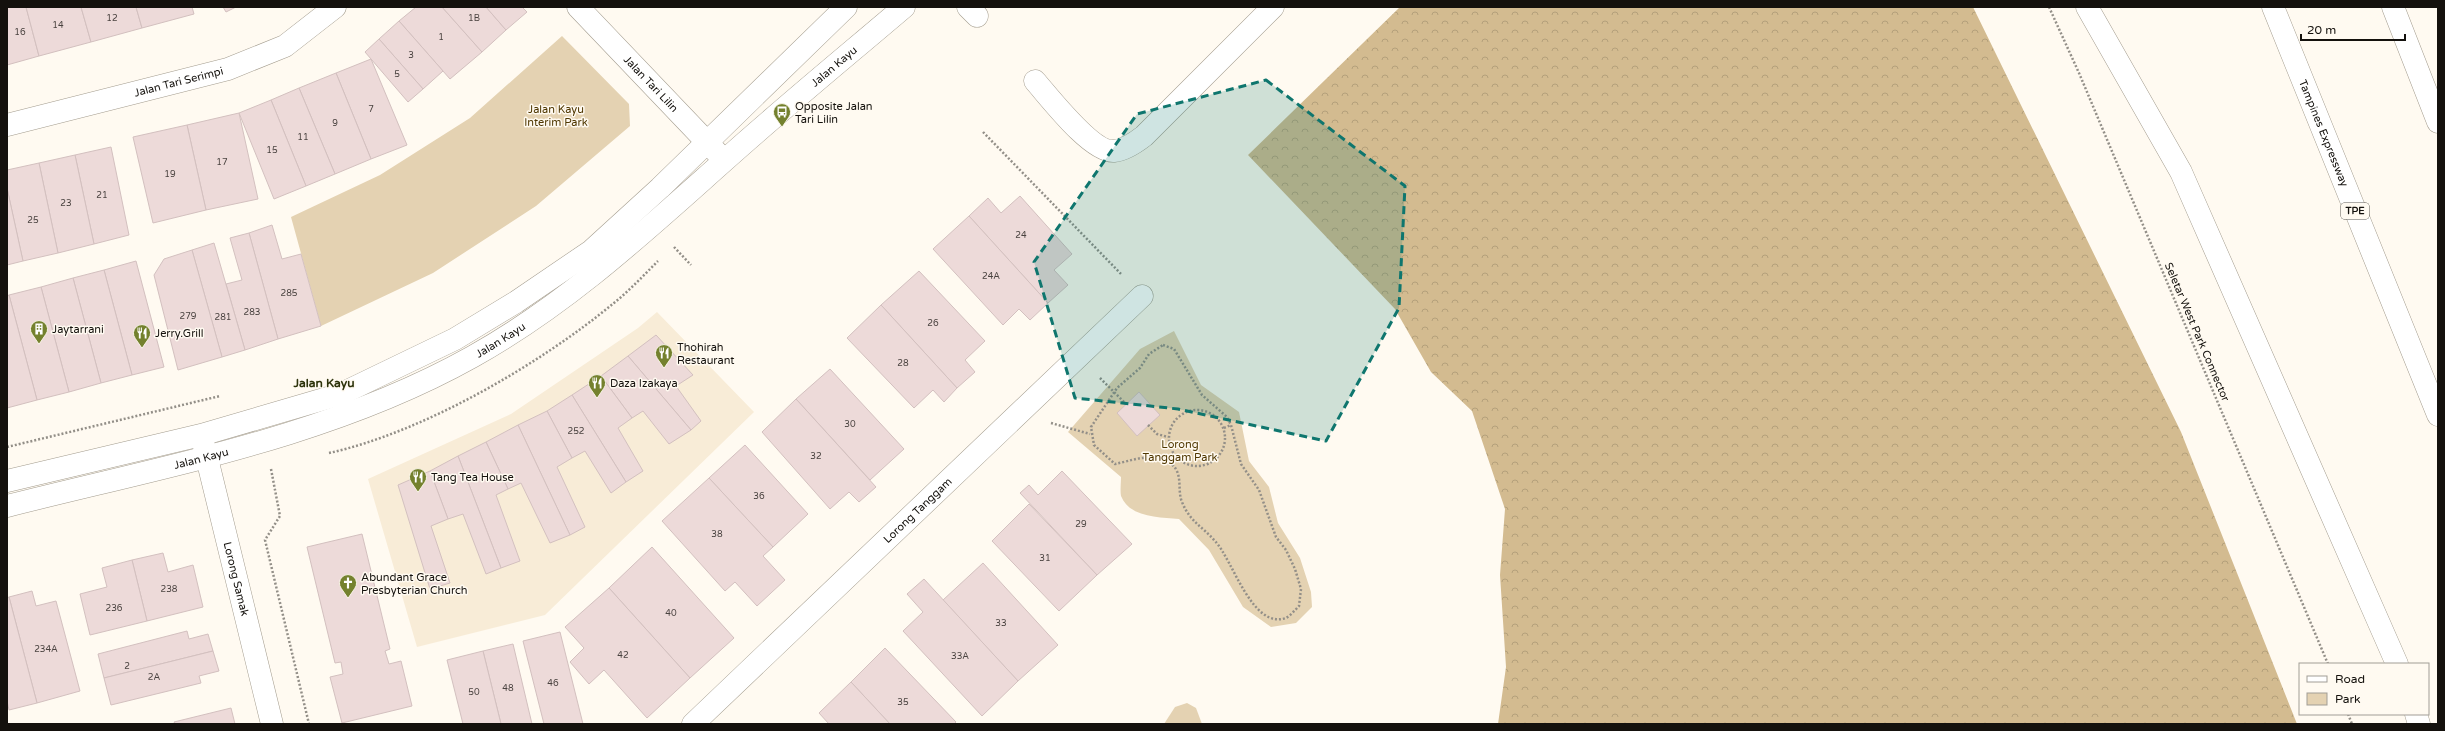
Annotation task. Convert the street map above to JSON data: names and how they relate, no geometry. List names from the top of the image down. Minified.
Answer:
{"streets":{"main road":["Jalan Kayu","Jalan Tari Serimpi","Jalan Tari Lilin","Tampines Expressway","TPE","Lorong Tanggam","Lorong Samak"],"path":["Seletar West Park Connector"]},"crossings":[["Jalan Kayu","Jalan Tari Lilin"],["Jalan Kayu","Lorong Samak"]],"districts":["Jalan Kayu"],"parks":["Jalan Kayu Interim Park","Lorong Tanggam Park"],"places":{"bus stop":["Opposite Jalan Tari Lilin"],"building":["Jaytarrani"],"restaurant":["Jerry.Grill","Thohirah Restaurant","Daza Izakaya","Tang Tea House"],"church":["Abundant Grace Presbyterian Church"]},"house_numbers":["12","1B","14","16","1","3","5","7","9","11","15","17","19","21","23","25","24","24A","285","283","279","281","26","28","30","252","32","36","29","38","31","238","236","40","33","234A","42","33A","2","2A","46","48","50","35"],"legend":["Road","Park"],"scale_bar":"20 m"}
